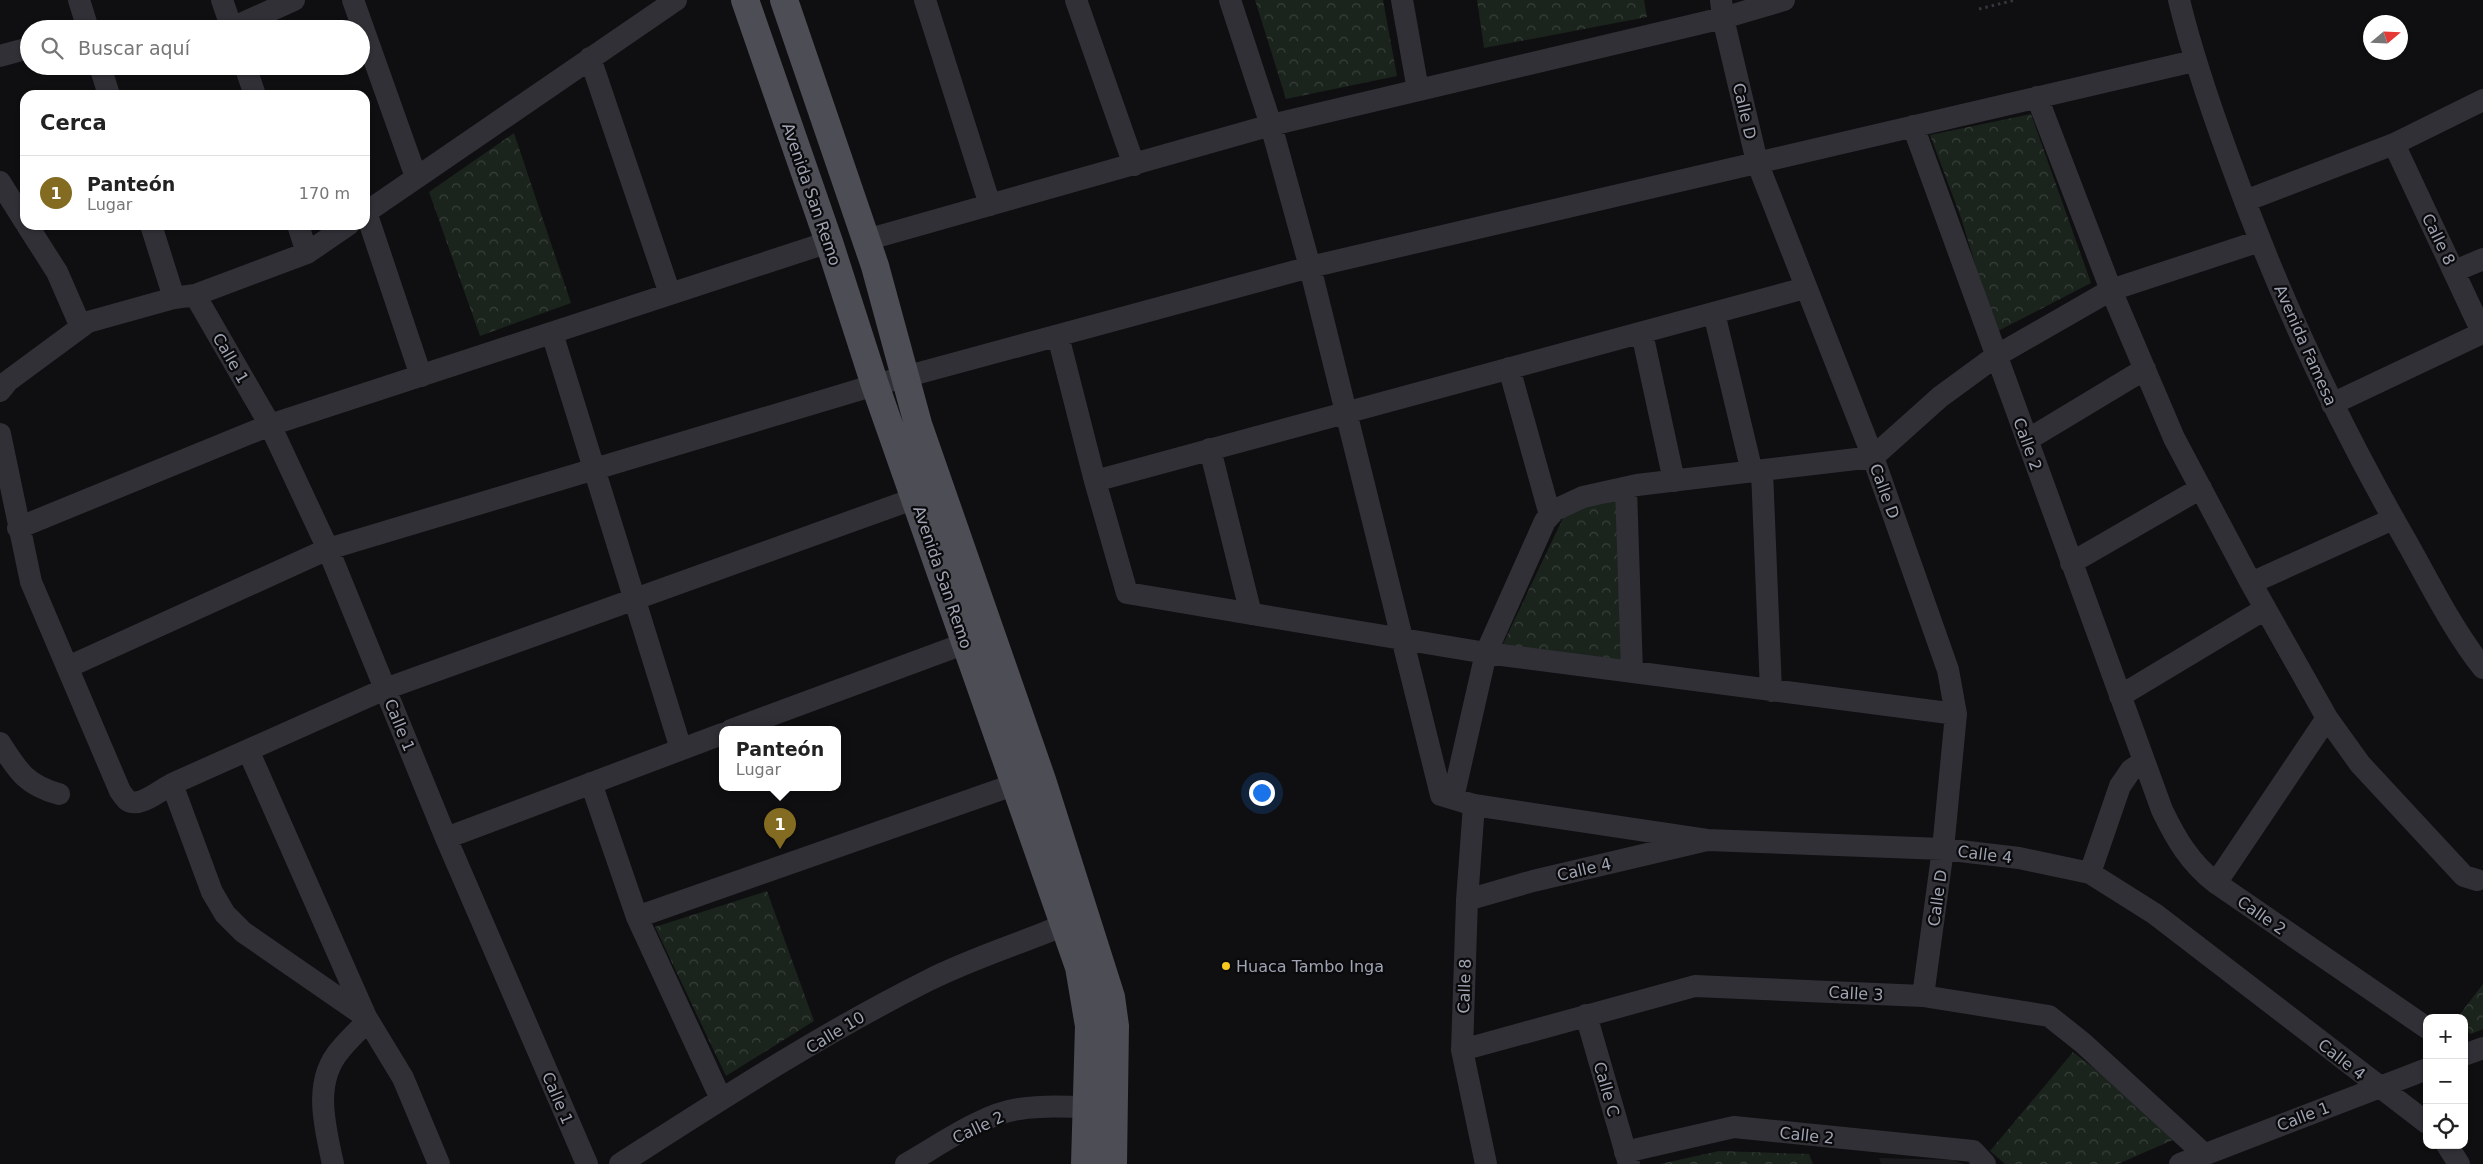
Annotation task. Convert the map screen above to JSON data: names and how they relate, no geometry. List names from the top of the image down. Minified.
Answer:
{"streets":{"main road":["Avenida San Remo"],"street":["Calle D","Calle 8","Avenida Famesa","Calle 1","Calle 2","Calle 4","Calle 3","Calle 10","Calle C"]},"crossings":[["Calle D","Calle 4"],["Calle D","Calle 3"],["Avenida San Remo","Calle 2"],["Avenida San Remo","Calle 10"],["Calle 8","Calle 4"],["Calle 8","Calle 3"],["Calle 1","Calle 4"],["Calle 1","Calle 3"],["Calle 2","Calle C"],["Calle 3","Calle C"]],"places":["Huaca Tambo Inga"],"north":"right","page":{"search":"Buscar aquí","heading":"Cerca","list":[{"mark":"1","name":"Panteón","note":"Lugar","value":"170 m"}],"popup":["Panteón","Lugar"],"pins":"1","map_buttons":["+","−"]}}
